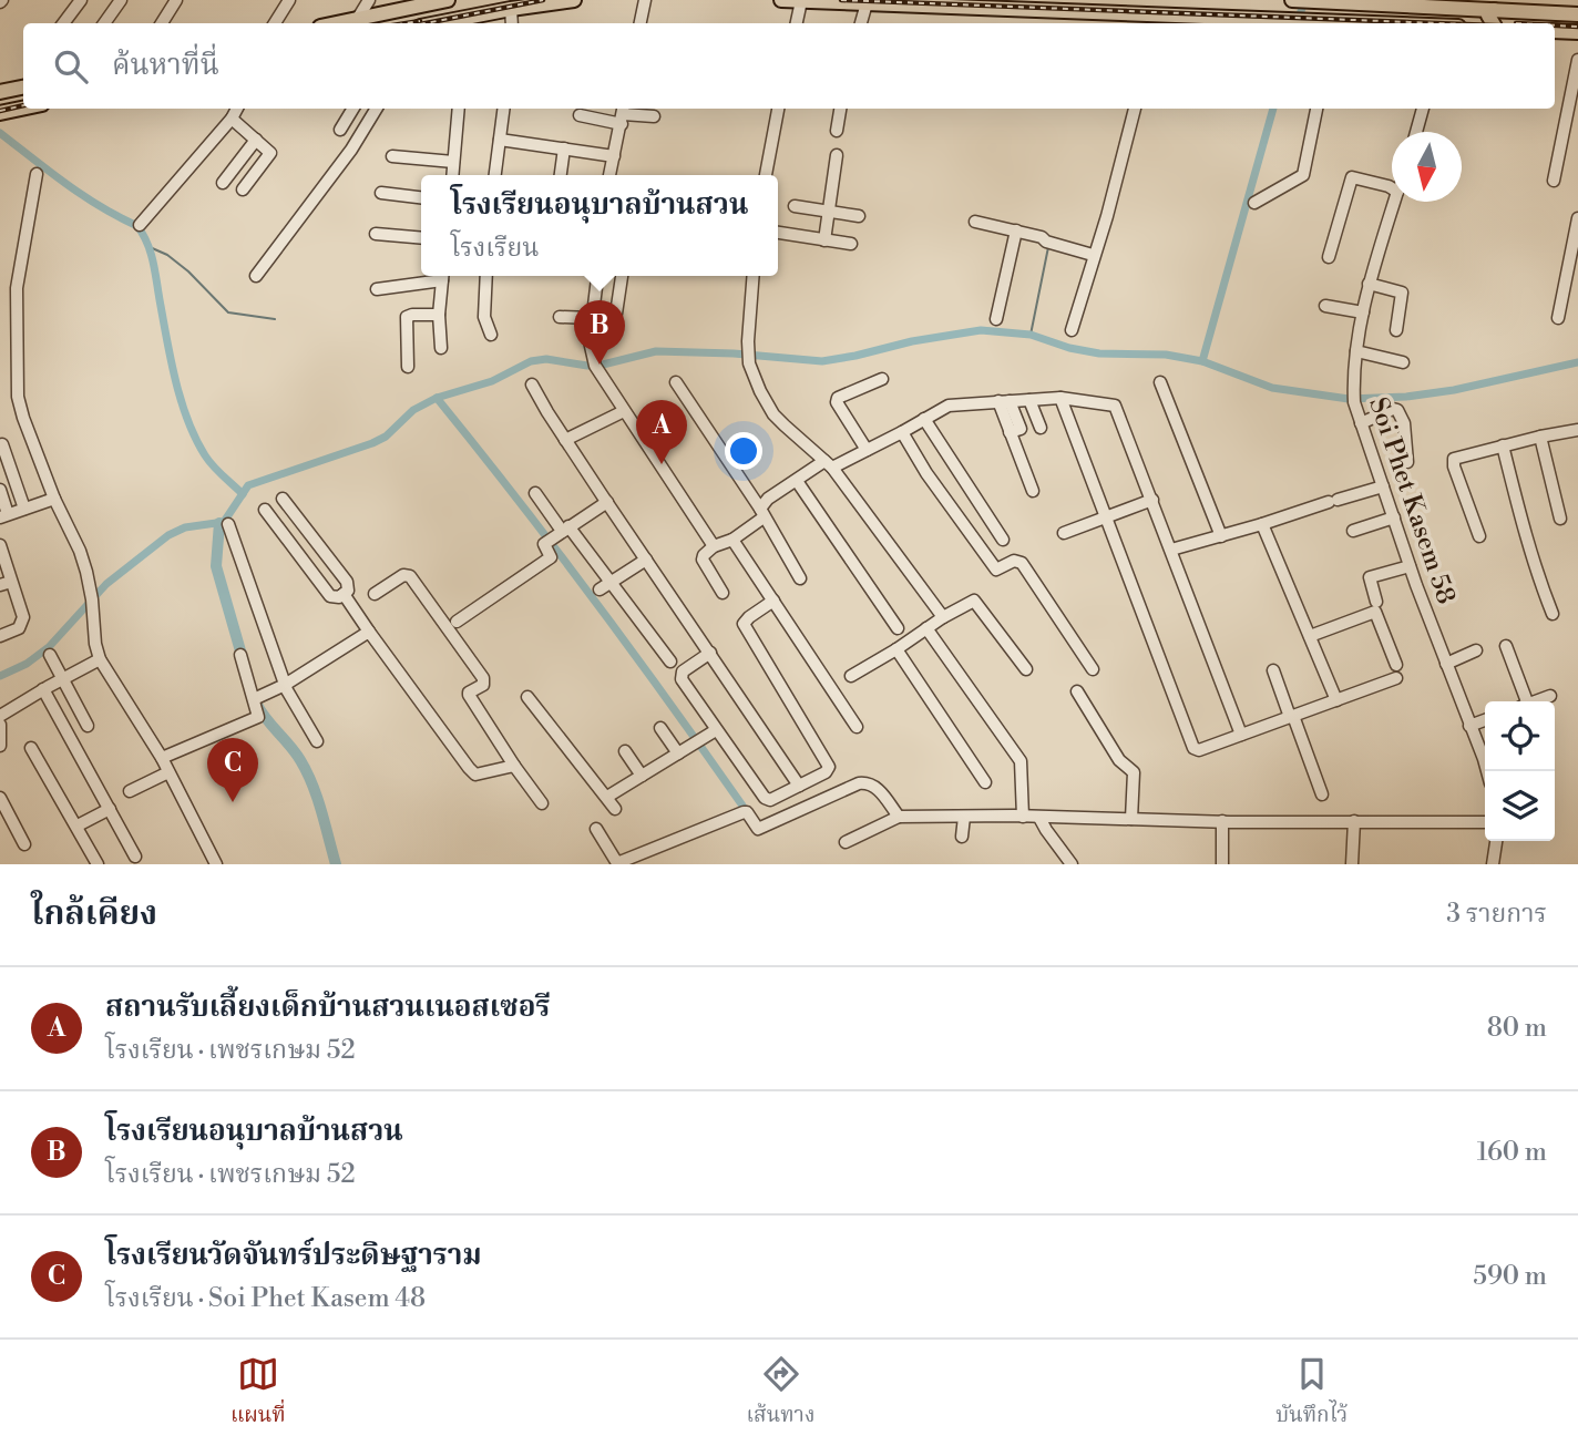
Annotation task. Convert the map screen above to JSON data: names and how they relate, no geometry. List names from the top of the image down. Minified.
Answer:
{"streets":{"street":["Soi Phet Kasem 58"]},"north":"bottom","page":{"search":"ค้นหาที่นี่","popup":["โรงเรียนอนุบาลบ้านสวน","โรงเรียน"],"pins":["B","A","C"],"heading":["ใกล้เคียง","3 รายการ"],"list":[{"mark":"A","name":"สถานรับเลี้ยงเด็กบ้านสวนเนอสเซอรี","note":"โรงเรียน · เพชรเกษม 52","value":"80 m"},{"mark":"B","name":"โรงเรียนอนุบาลบ้านสวน","note":"โรงเรียน · เพชรเกษม 52","value":"160 m"},{"mark":"C","name":"โรงเรียนวัดจันทร์ประดิษฐาราม","note":"โรงเรียน · Soi Phet Kasem 48","value":"590 m"}],"nav":["แผนที่","เส้นทาง","บันทึกไว้"]}}
